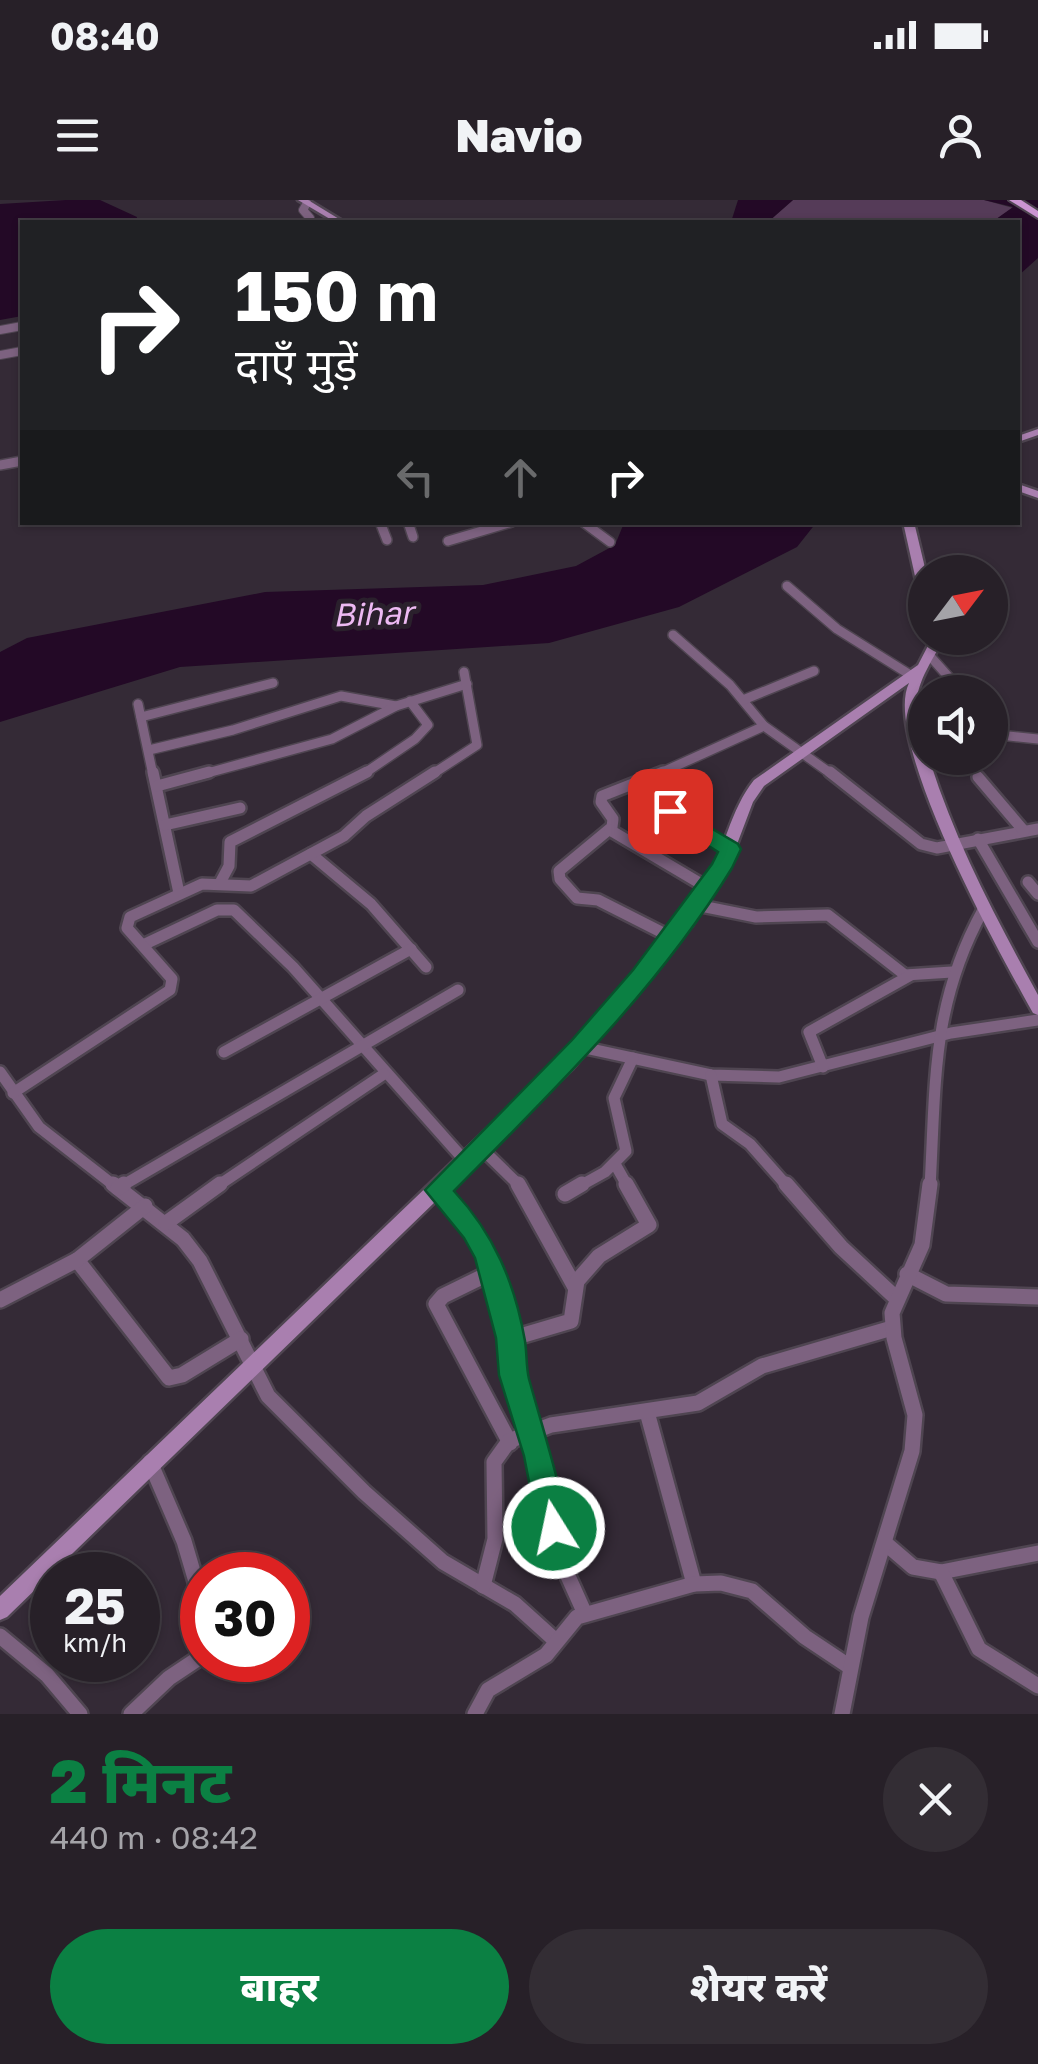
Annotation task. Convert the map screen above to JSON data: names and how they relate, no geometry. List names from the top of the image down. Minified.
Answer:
{"water":["Bihar"],"north":"top right","page":{"status":"08:40","header":"Navio","turn":["150 m","दाएँ मुड़ें"],"speed":"25 km/h","limit":"30","heading":["2 मिनट","440 m · 08:42"],"buttons":["बाहर","शेयर करें"]}}
